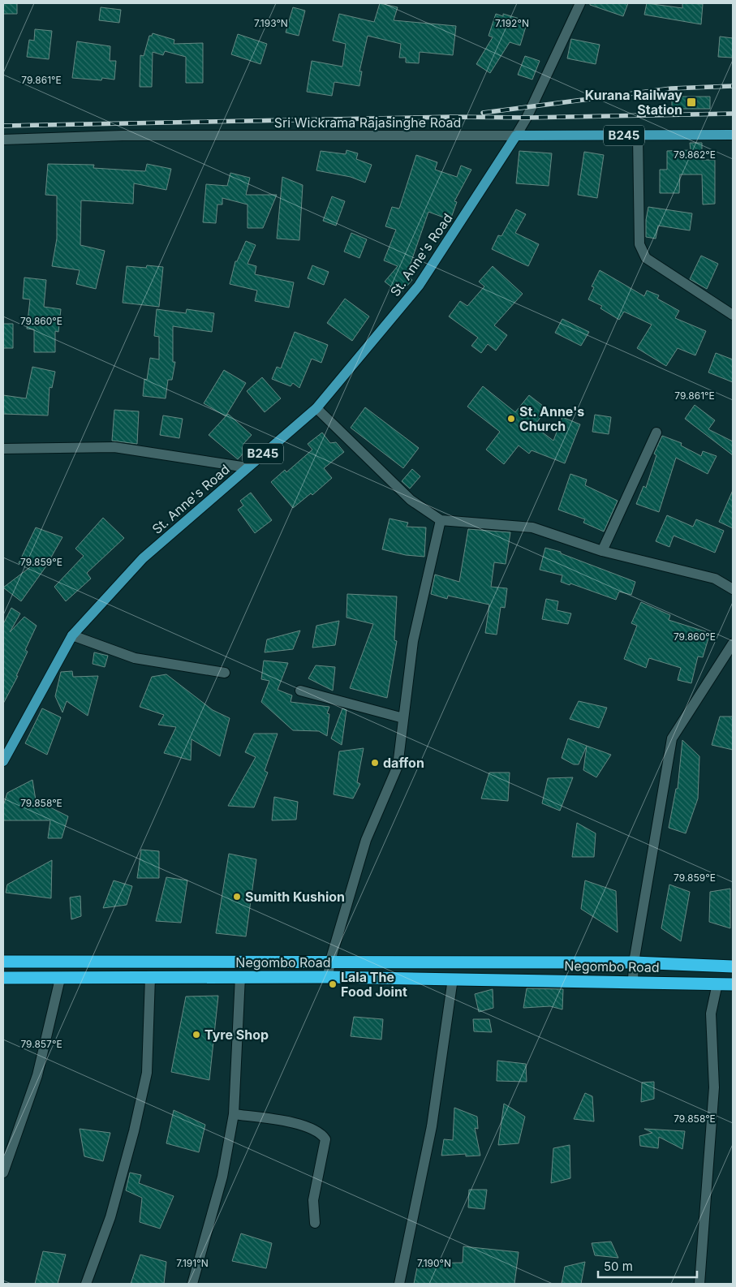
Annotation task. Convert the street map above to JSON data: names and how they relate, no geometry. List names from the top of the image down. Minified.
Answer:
{"streets":{"highway":["Negombo Road"],"main road":["Sri Wickrama Rajasinghe Road","B245","St. Anne's Road"]},"crossings":[["Sri Wickrama Rajasinghe Road","St. Anne's Road"]],"places":{"transit":["Kurana Railway Station"],"other":["St. Anne's Church","daffon","Sumith Kushion","Lala The Food Joint","Tyre Shop"]},"scale_bar":"50 m","coordinates":["7.192°N","7.193°N","79.861°E","79.862°E","79.860°E","79.859°E","79.858°E","79.857°E","7.191°N","7.190°N"]}
